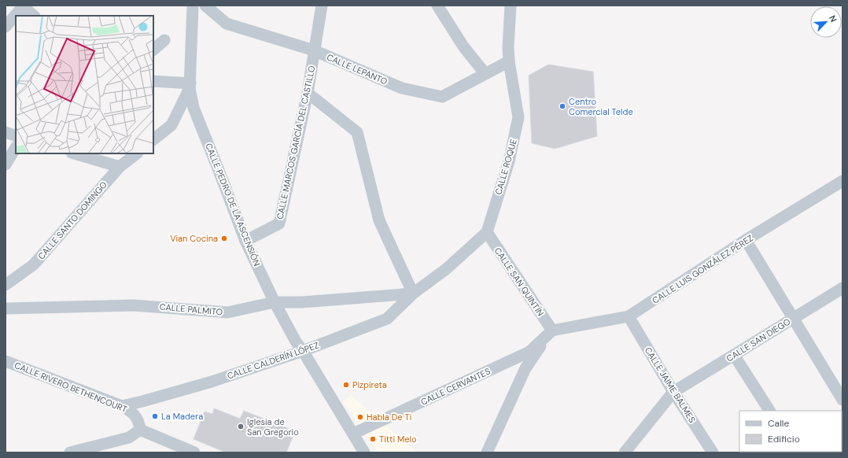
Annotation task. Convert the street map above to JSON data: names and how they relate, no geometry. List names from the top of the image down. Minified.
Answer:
{"streets":{"street":["CALLE LEPANTO","CALLE MARCOS GARCÍA DEL CASTILLO","CALLE ROQUE","CALLE PEDRO DE LA ASCENSIÓN","CALLE SANTO DOMINGO","CALLE LUIS GONZÁLEZ PÉREZ","CALLE SAN QUINTÍN","CALLE PALMITO","CALLE SAN DIEGO","CALLE CALDERÍN LÓPEZ","CALLE JAIME BALMES","CALLE CERVANTES","CALLE RIVERO BETHENCOURT"]},"crossings":[["CALLE LEPANTO","CALLE MARCOS GARCÍA DEL CASTILLO"],["CALLE LEPANTO","CALLE ROQUE"],["CALLE MARCOS GARCÍA DEL CASTILLO","CALLE PEDRO DE LA ASCENSIÓN"],["CALLE ROQUE","CALLE SAN QUINTÍN"],["CALLE PEDRO DE LA ASCENSIÓN","CALLE PALMITO"],["CALLE PEDRO DE LA ASCENSIÓN","CALLE CALDERÍN LÓPEZ"],["CALLE PEDRO DE LA ASCENSIÓN","CALLE CERVANTES"],["CALLE LUIS GONZÁLEZ PÉREZ","CALLE SAN QUINTÍN"],["CALLE LUIS GONZÁLEZ PÉREZ","CALLE JAIME BALMES"],["CALLE LUIS GONZÁLEZ PÉREZ","CALLE CERVANTES"],["CALLE SAN QUINTÍN","CALLE CERVANTES"],["CALLE PALMITO","CALLE CALDERÍN LÓPEZ"],["CALLE SAN DIEGO","CALLE JAIME BALMES"],["CALLE CALDERÍN LÓPEZ","CALLE RIVERO BETHENCOURT"]],"places":["Centro Comercial Telde","Vian Cocina","Pizpireta","La Madera","Habla De Ti","Iglesia de San Gregorio","Titti Melo"],"legend":["Calle","Edificio"],"north":"top right"}
